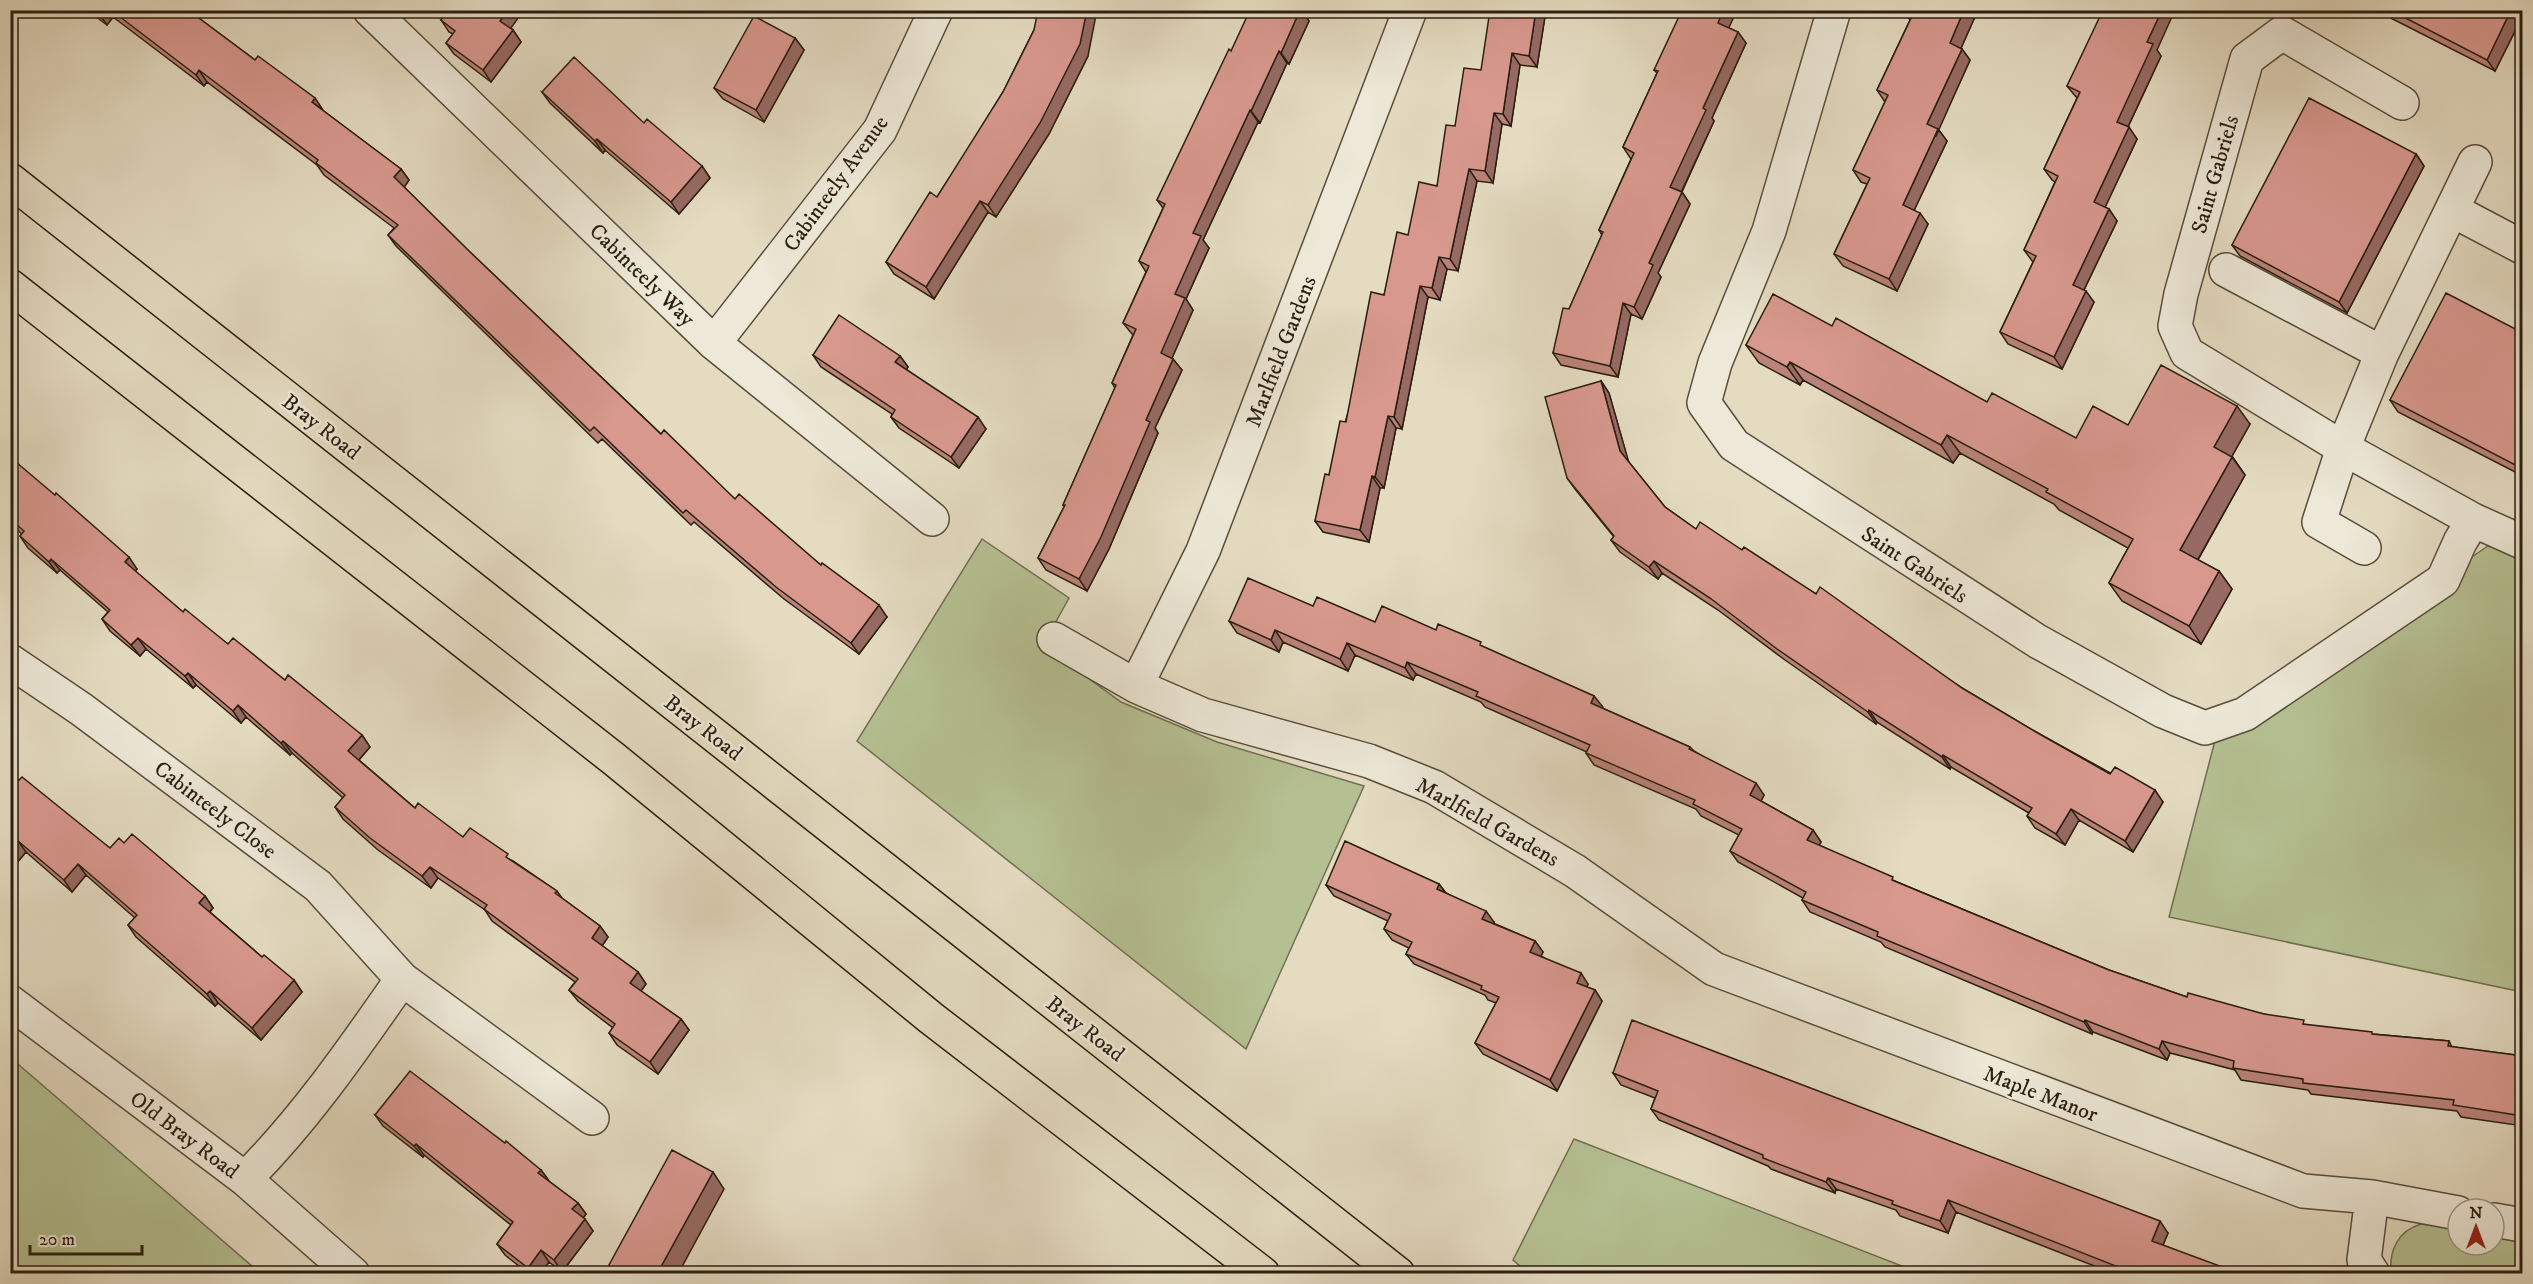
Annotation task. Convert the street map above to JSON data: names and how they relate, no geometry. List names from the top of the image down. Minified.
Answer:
{"streets":{"highway":["Bray Road"],"street":["Saint Gabriels","Cabinteely Avenue","Cabinteely Way","Marlfield Gardens","Cabinteely Close","Maple Manor","Old Bray Road"]},"crossings":[["Cabinteely Avenue","Cabinteely Way"],["Marlfield Gardens","Maple Manor"]],"scale_bar":"20 m","north":"top"}
